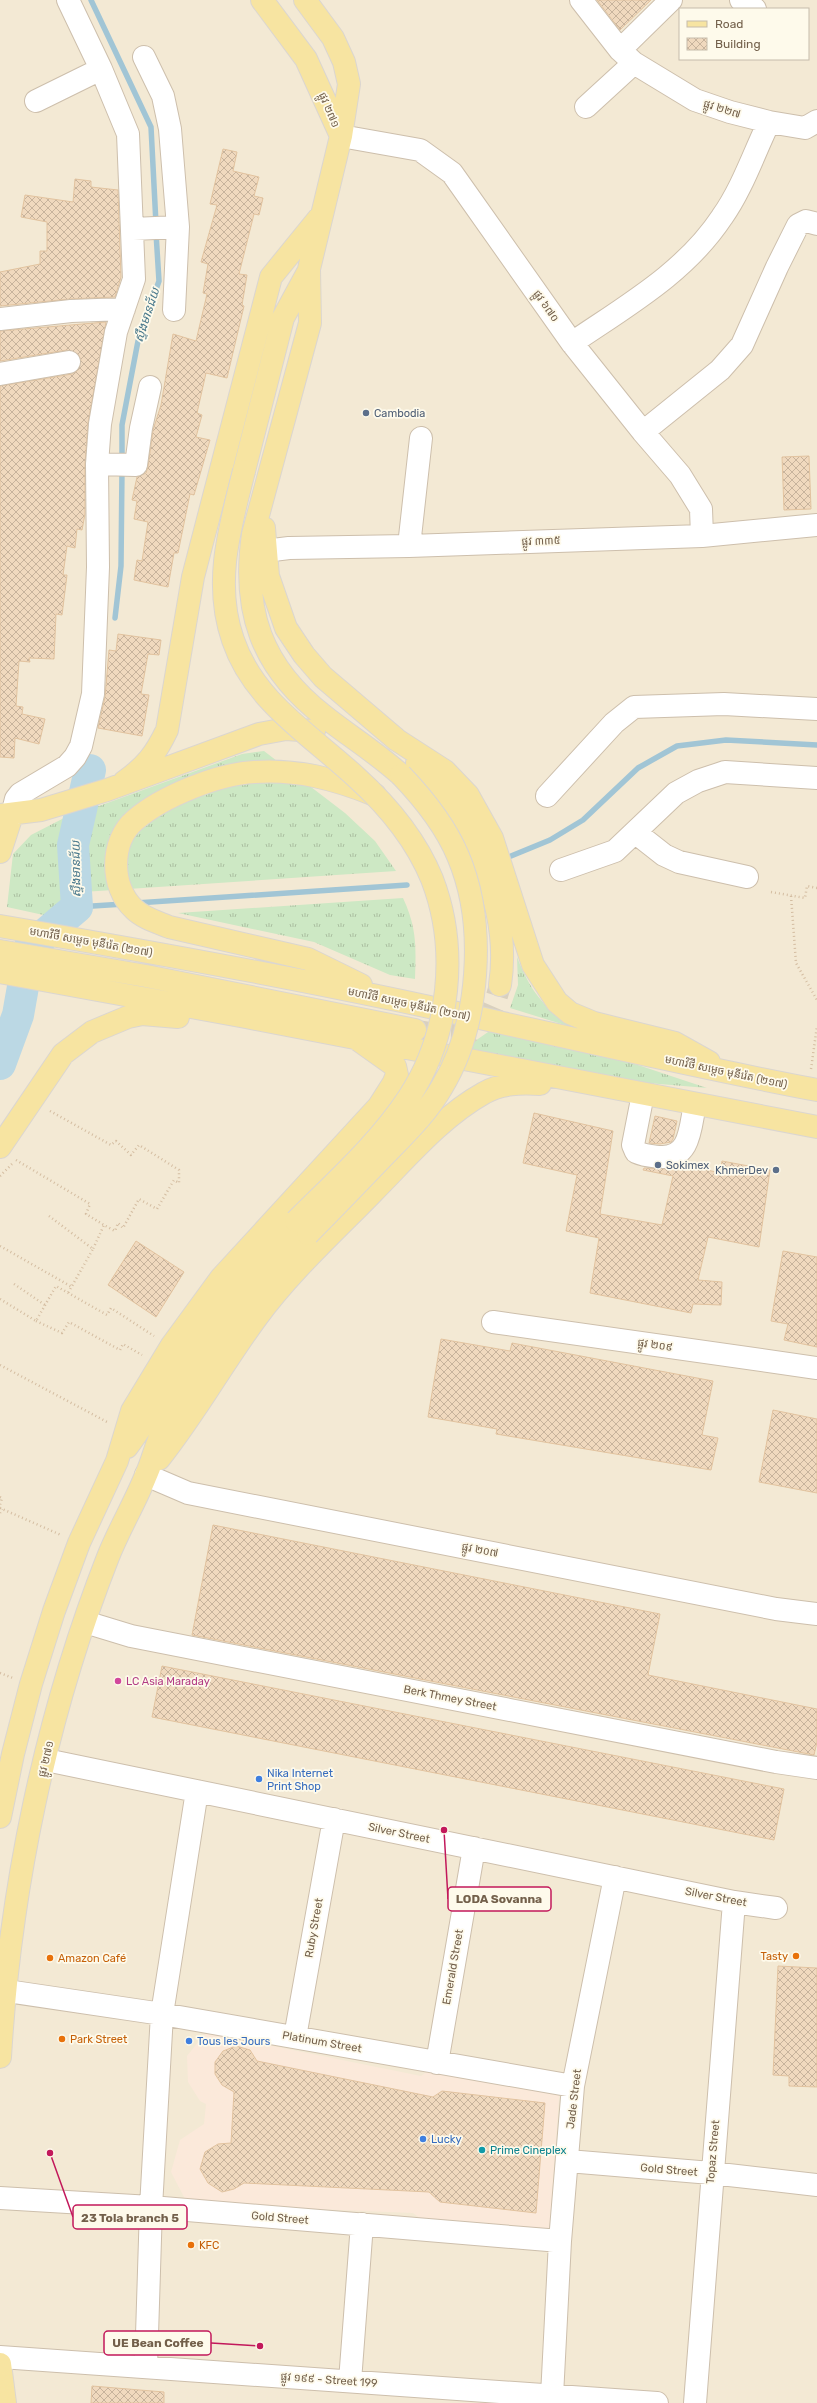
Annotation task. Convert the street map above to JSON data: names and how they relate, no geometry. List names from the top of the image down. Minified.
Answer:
{"streets":{"main road":["ផ្លូវ ២៧១","មហាវិថី សម្តេច មុនីរ៉េត (២១៧)"],"street":["ផ្លូវ ២២៧","ផ្លូវ ៦៧០","ផ្លូវ ៣៣៥","ផ្លូវ ២០៩","ផ្លូវ ២០៧","Berk Thmey Street","Silver Street","Ruby Street","Emerald Street","Platinum Street","Jade Street","Topaz Street","Gold Street","ផ្លូវ ១៩៩ - Street 199"]},"crossings":[["ផ្លូវ ២៧១","ផ្លូវ ៦៧០"],["ផ្លូវ ២៧១","ផ្លូវ ២០៧"],["ផ្លូវ ២៧១","Berk Thmey Street"],["ផ្លូវ ២៧១","Silver Street"],["ផ្លូវ ២៧១","Platinum Street"],["ផ្លូវ ៦៧០","ផ្លូវ ៣៣៥"],["Silver Street","Ruby Street"],["Silver Street","Emerald Street"],["Silver Street","Jade Street"],["Silver Street","Topaz Street"],["Ruby Street","Platinum Street"],["Emerald Street","Platinum Street"],["Platinum Street","Jade Street"],["Jade Street","Gold Street"],["Jade Street","ផ្លូវ ១៩៩ - Street 199"],["Topaz Street","Gold Street"]],"water":["ស្ទឹងមានជ័យ"],"places":["Cambodia","Sokimex","KhmerDev","LC Asia Maraday","Nika Internet Print Shop","LODA Sovanna","Tasty","Amazon Café","Park Street","Tous les Jours","Lucky","Prime Cineplex","23 Tola branch 5","KFC","UE Bean Coffee"],"legend":["Road","Building"]}
